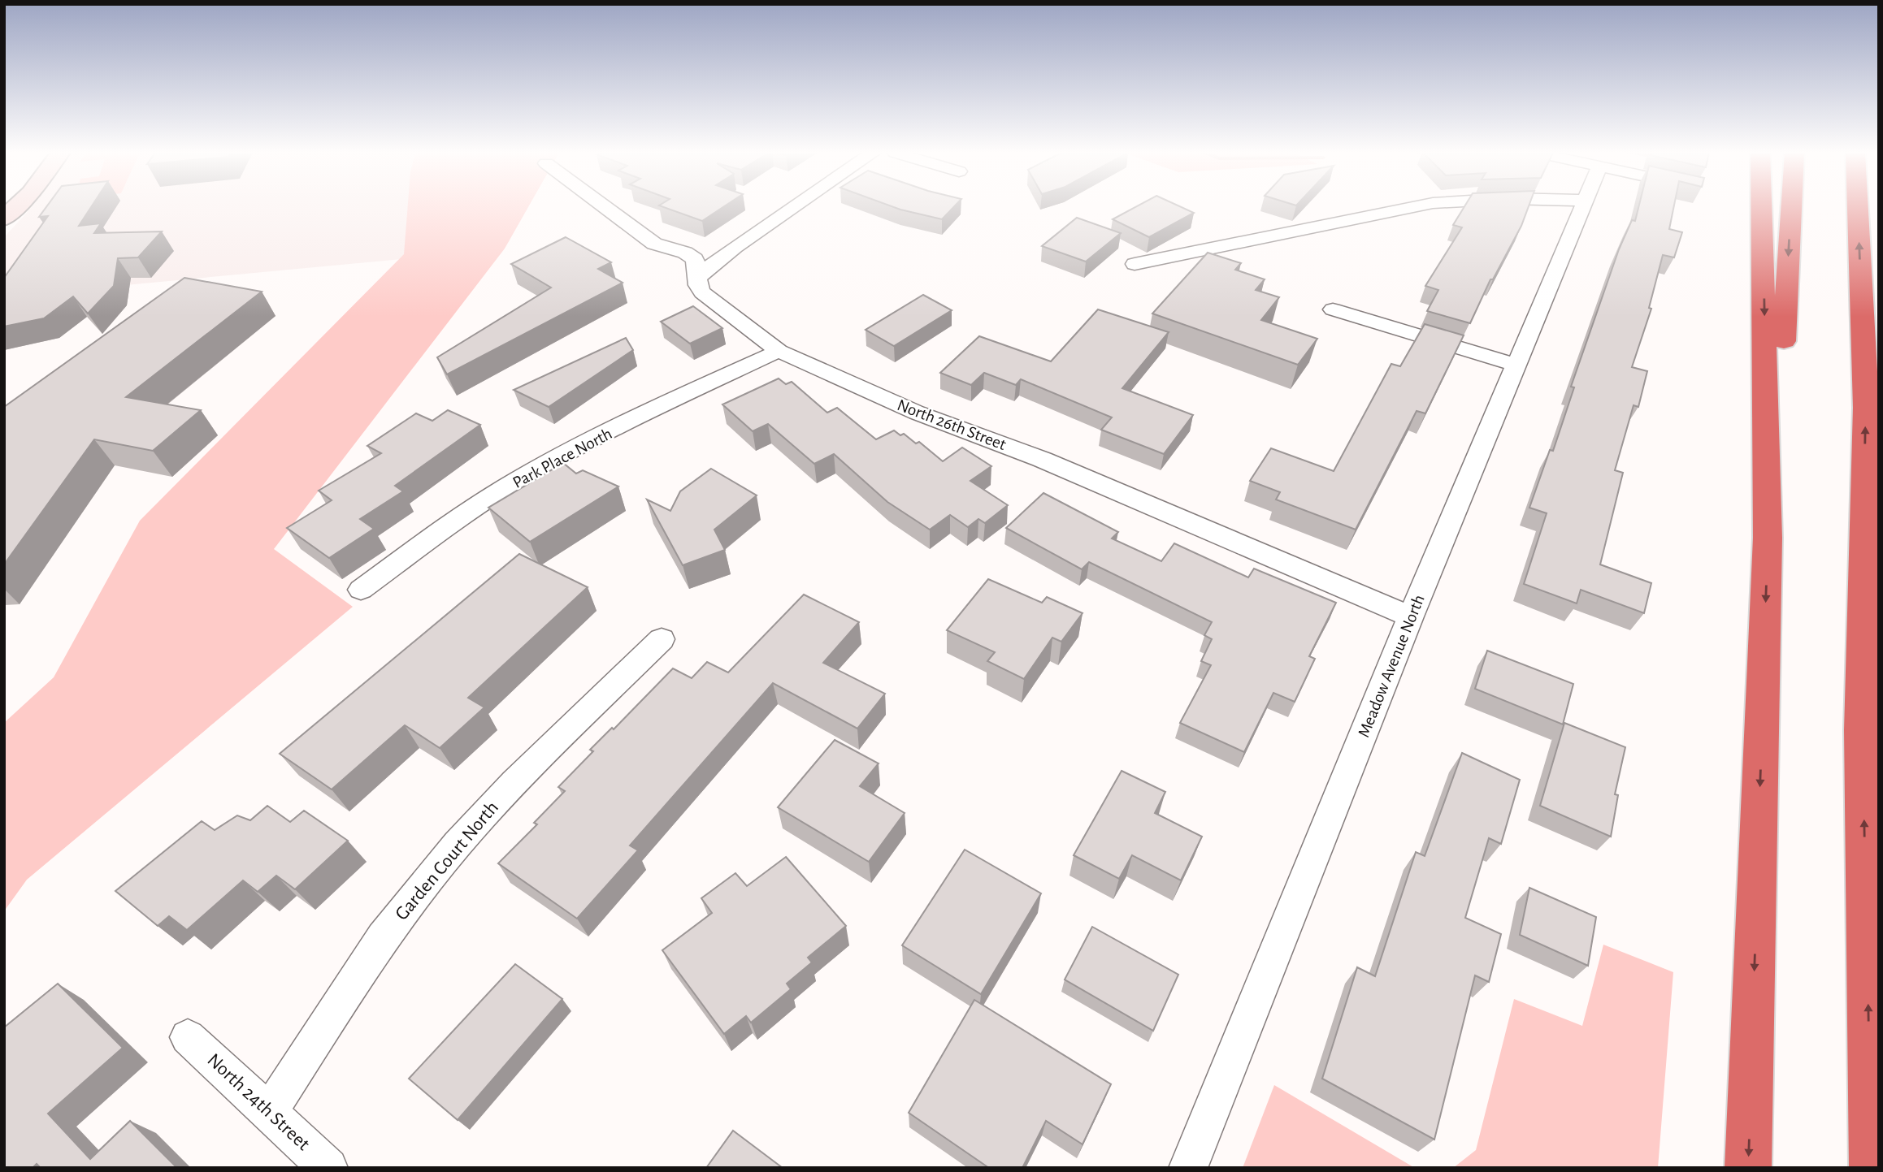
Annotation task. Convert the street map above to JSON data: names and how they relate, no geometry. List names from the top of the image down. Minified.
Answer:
{"streets":{"street":["North 26th Street","Park Place North","Meadow Avenue North","Garden Court North","North 24th Street"]},"crossings":[["North 26th Street","Park Place North"],["North 26th Street","Meadow Avenue North"],["Garden Court North","North 24th Street"]]}
